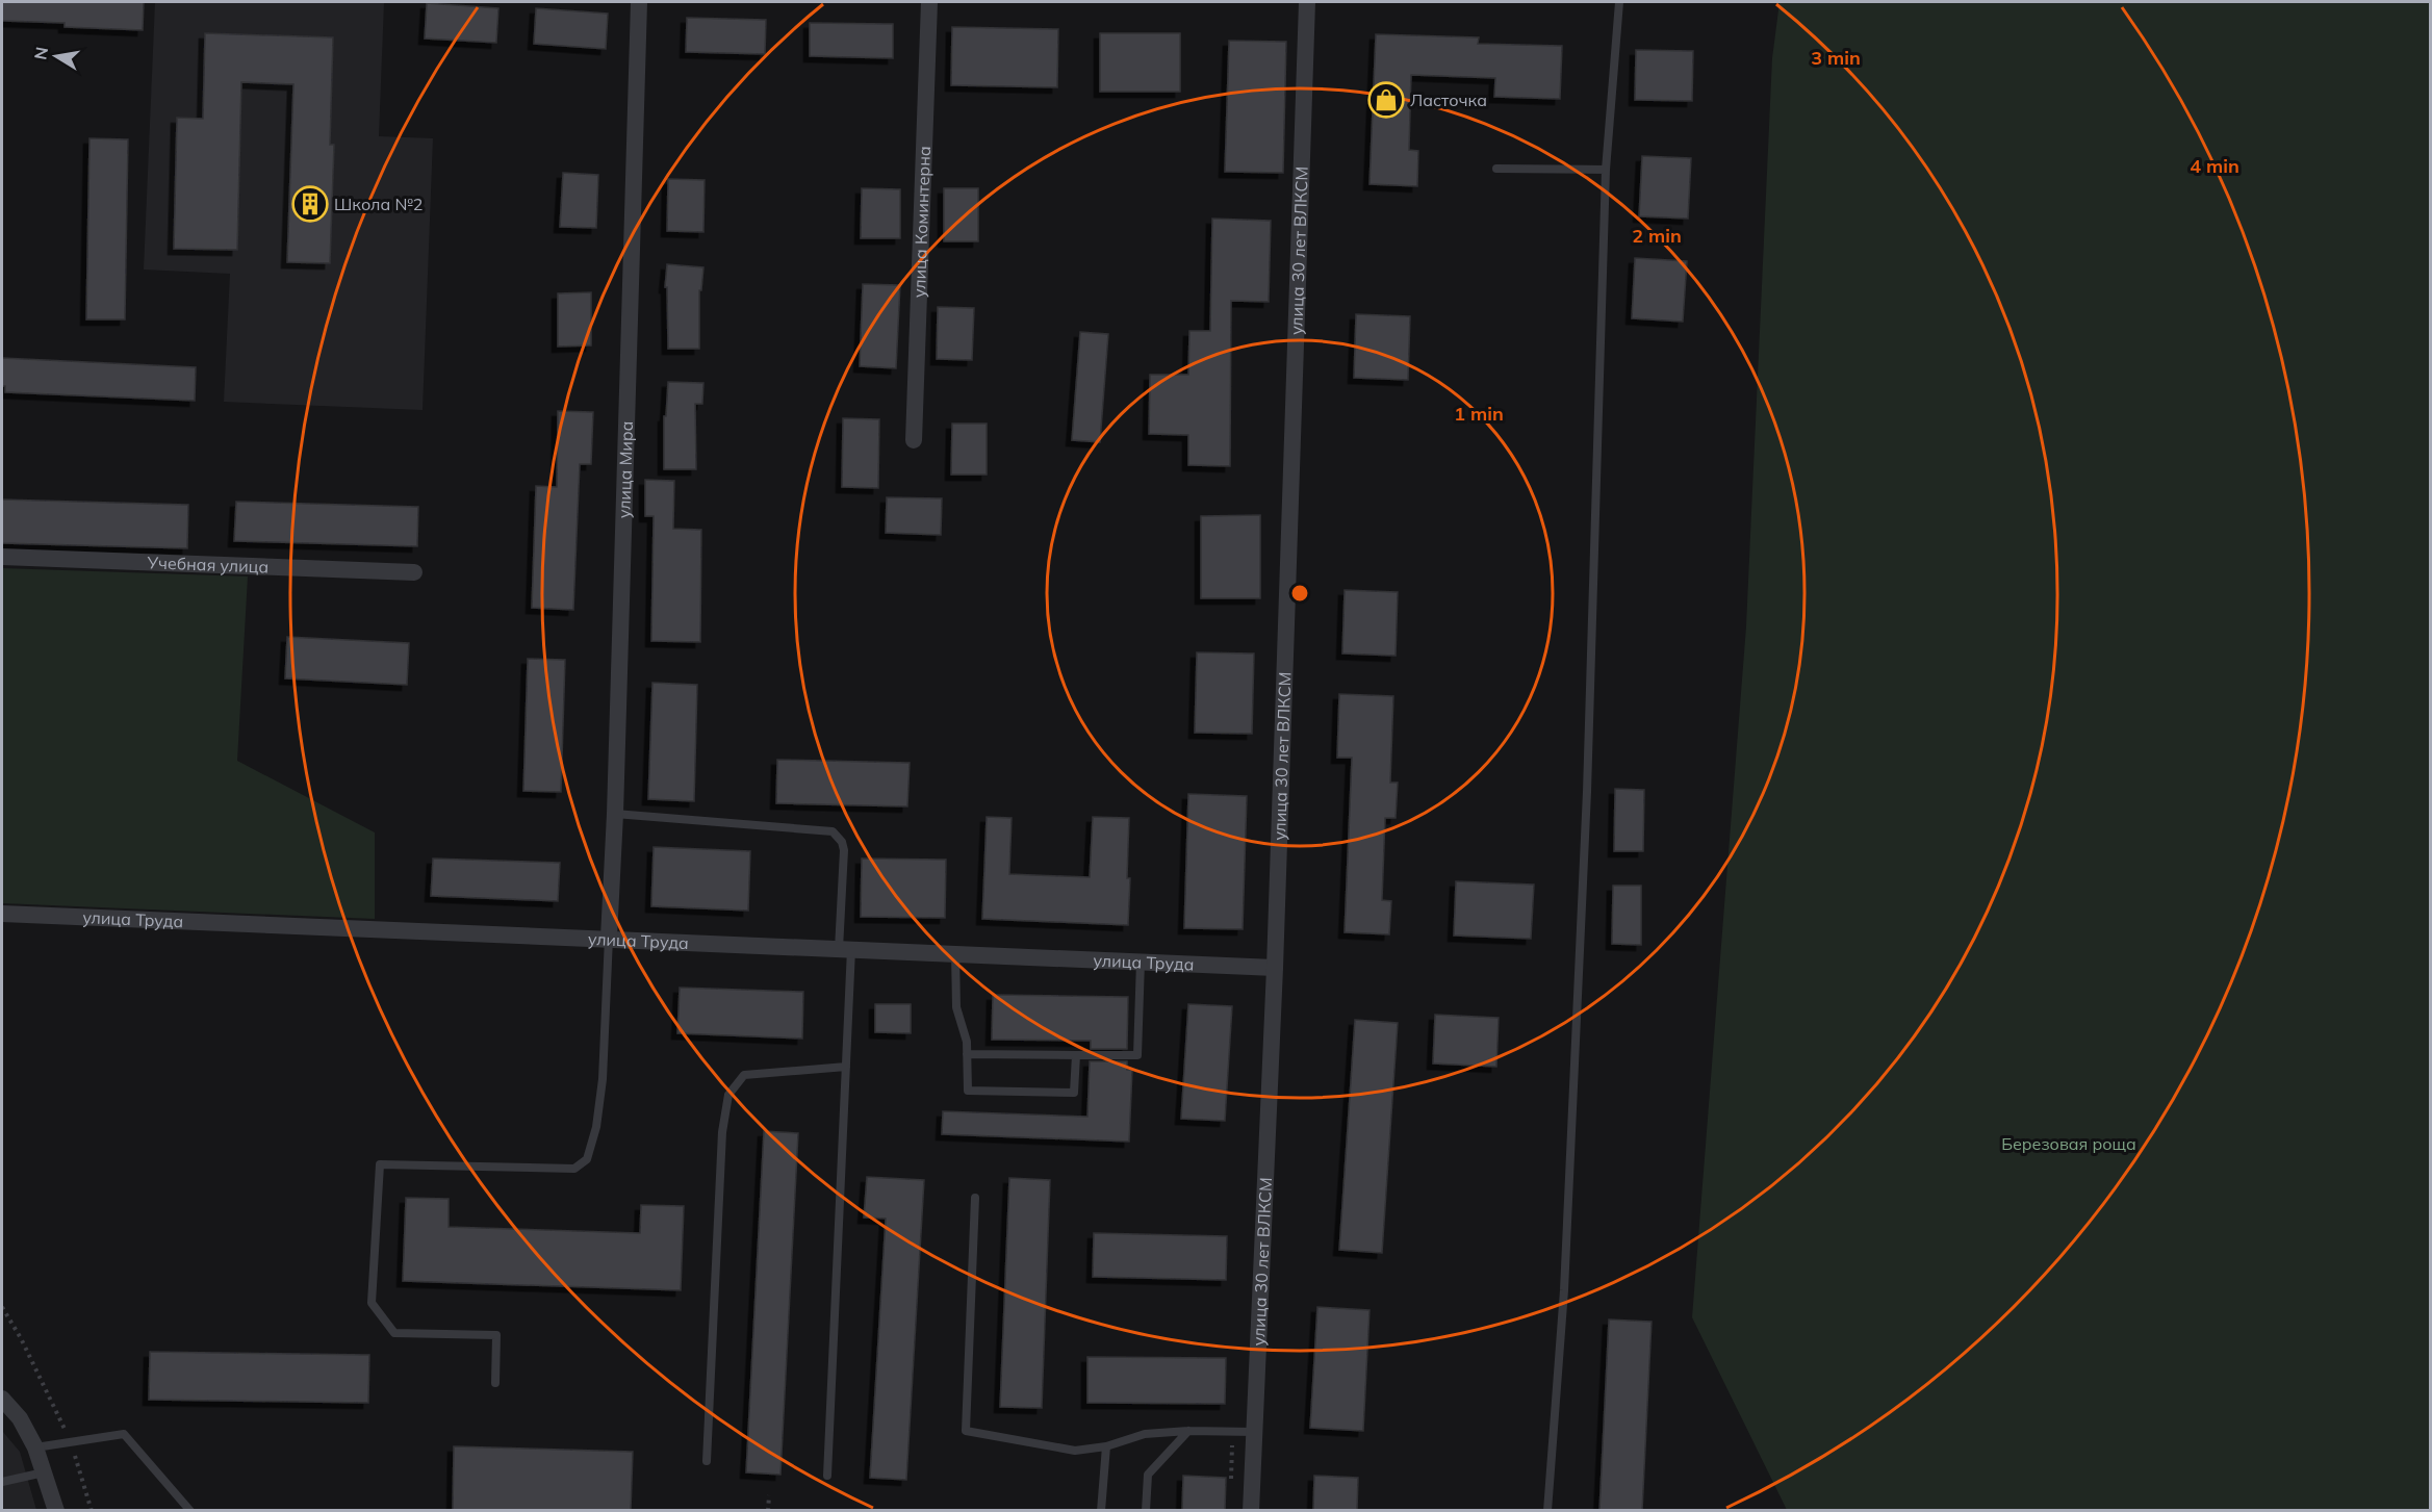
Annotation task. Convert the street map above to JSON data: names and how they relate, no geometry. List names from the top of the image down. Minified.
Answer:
{"streets":{"street":["улица Коминтерна","улица 30 лет ВЛКСМ","улица Мира","Учебная улица","улица Труда"]},"crossings":[["улица 30 лет ВЛКСМ","улица Труда"],["улица Мира","улица Труда"]],"parks":["Березовая роща"],"places":{"shop":["Ласточка"],"building":["Школа №2"]},"north":"left","rings":["3 min","4 min","2 min","1 min"]}
